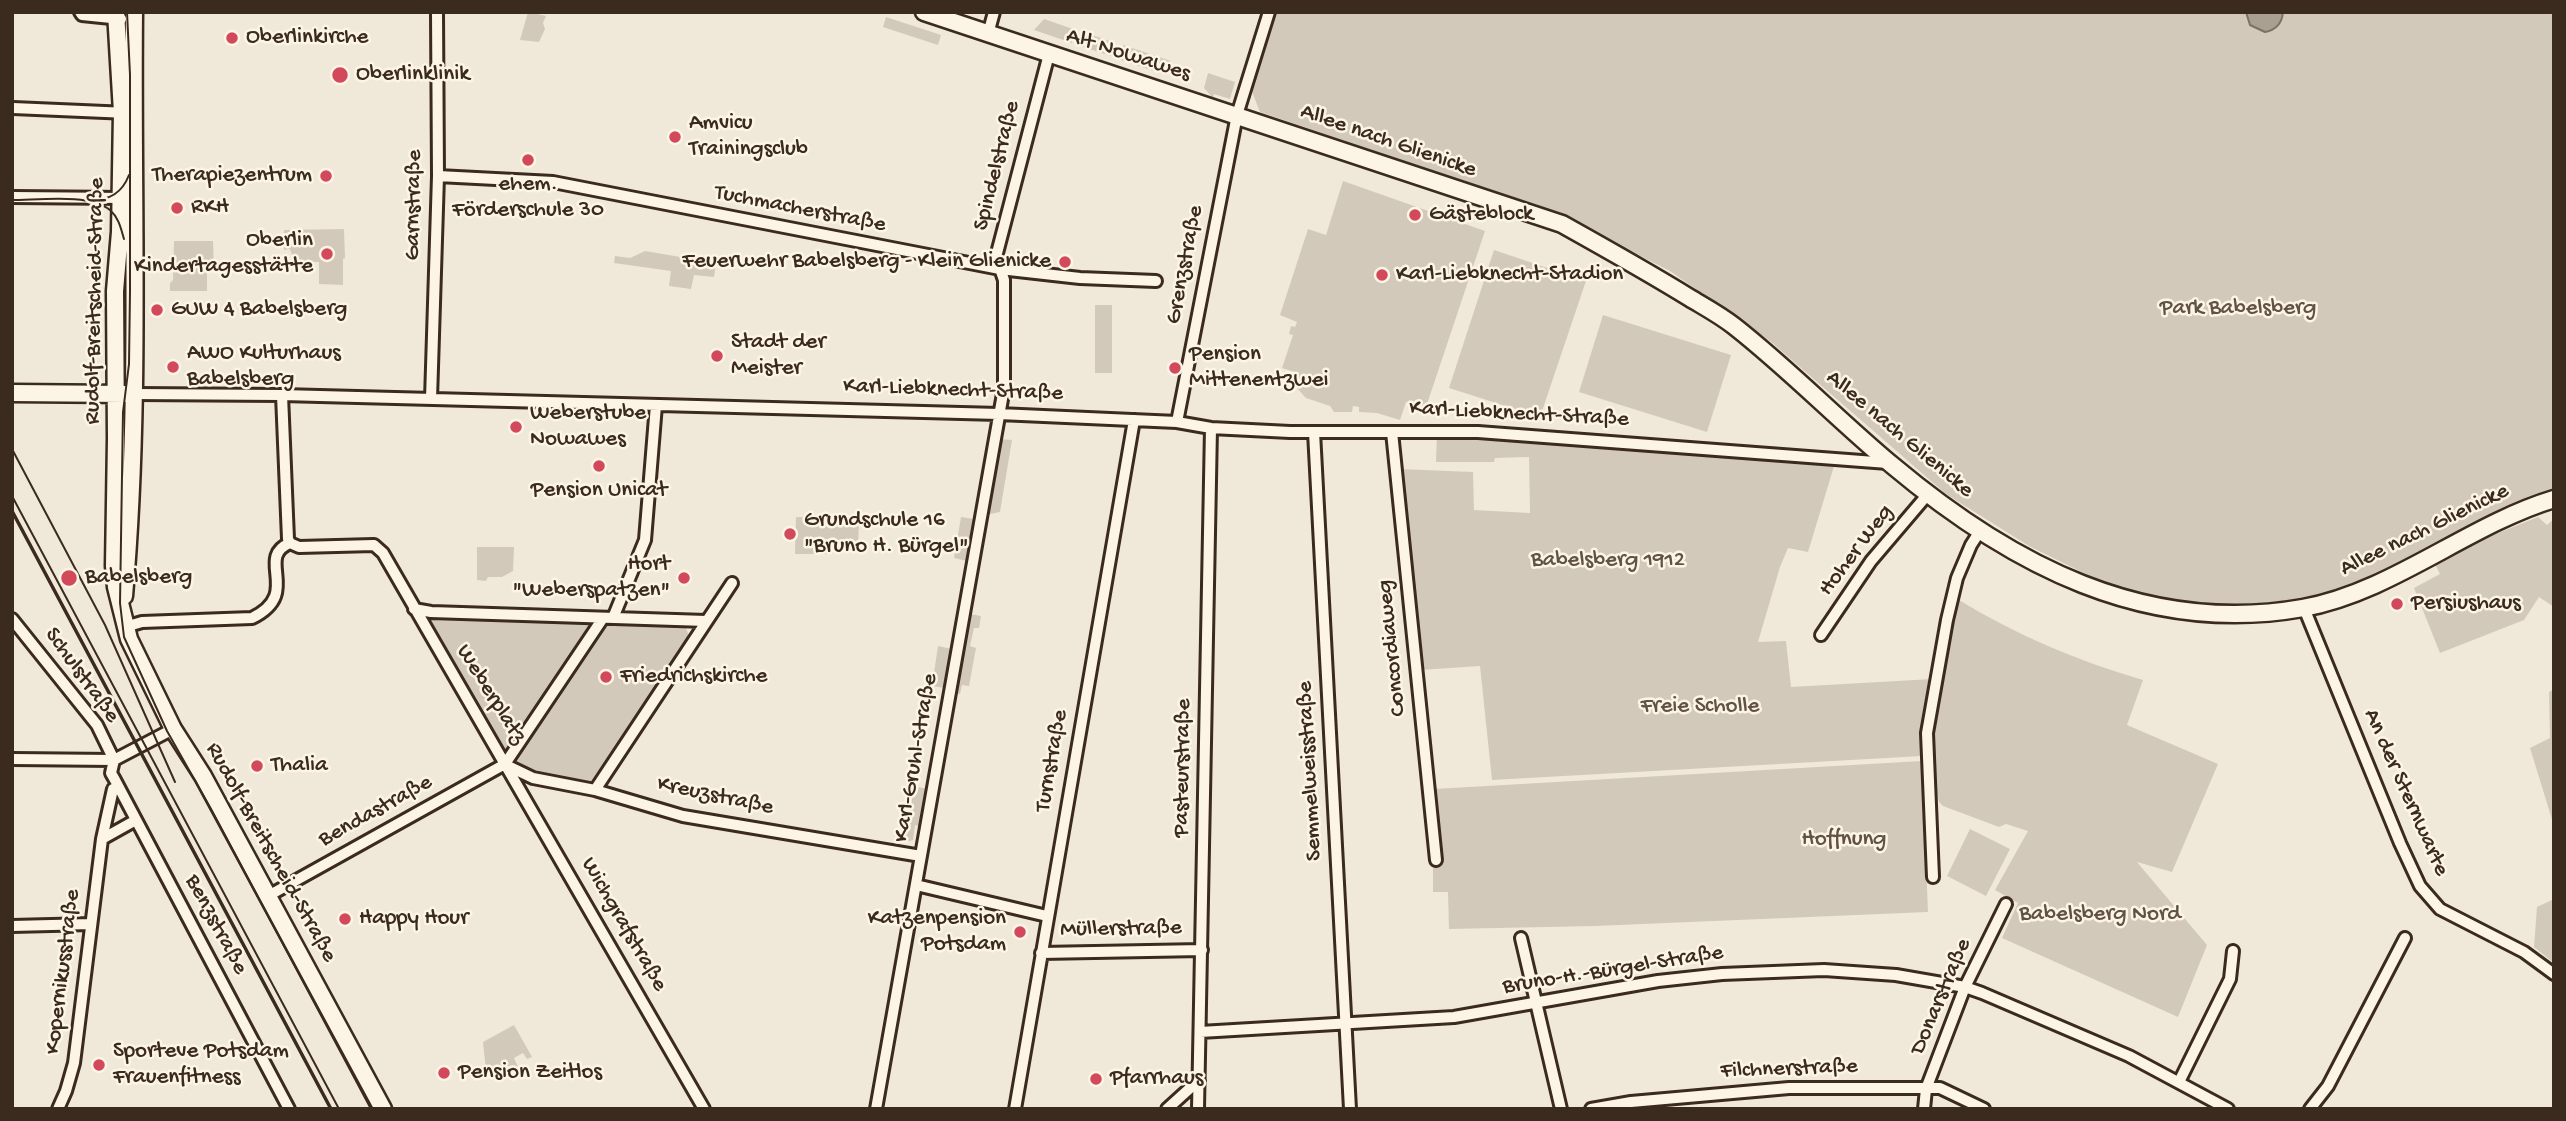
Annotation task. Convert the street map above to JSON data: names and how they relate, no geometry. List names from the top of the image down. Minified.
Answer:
{"streets":{"street":["Alt Nowawes","Allee nach Glienicke","Spindelstraße","Garnstraße","Tuchmacherstraße","Grenzstraße","Rudolf-Breitscheid-Straße","Karl-Liebknecht-Straße","Hoher Weg","Concordiaweg","Schulstraße","Weberplatz","Karl-Gruhl-Straße","Turnstraße","Pasteurstraße","Semmelweisstraße","An der Sternwarte","Kreuzstraße","Bendastraße","Benzstraße","Wichgrafstraße","Müllerstraße","Bruno-H.-Bürgel-Straße","Kopernikusstraße","Donarstraße","Filchnerstraße"]},"crossings":[["Alt Nowawes","Allee nach Glienicke"],["Alt Nowawes","Spindelstraße"],["Alt Nowawes","Grenzstraße"],["Allee nach Glienicke","Grenzstraße"],["Allee nach Glienicke","Karl-Liebknecht-Straße"],["Allee nach Glienicke","Hoher Weg"],["Allee nach Glienicke","An der Sternwarte"],["Spindelstraße","Tuchmacherstraße"],["Spindelstraße","Karl-Liebknecht-Straße"],["Spindelstraße","Karl-Gruhl-Straße"],["Garnstraße","Tuchmacherstraße"],["Garnstraße","Karl-Liebknecht-Straße"],["Grenzstraße","Karl-Liebknecht-Straße"],["Rudolf-Breitscheid-Straße","Karl-Liebknecht-Straße"],["Rudolf-Breitscheid-Straße","Bendastraße"],["Karl-Liebknecht-Straße","Concordiaweg"],["Karl-Liebknecht-Straße","Karl-Gruhl-Straße"],["Karl-Liebknecht-Straße","Turnstraße"],["Karl-Liebknecht-Straße","Pasteurstraße"],["Karl-Liebknecht-Straße","Semmelweisstraße"],["Schulstraße","Benzstraße"],["Weberplatz","Kreuzstraße"],["Weberplatz","Bendastraße"],["Weberplatz","Wichgrafstraße"],["Karl-Gruhl-Straße","Kreuzstraße"],["Karl-Gruhl-Straße","Müllerstraße"],["Turnstraße","Müllerstraße"],["Pasteurstraße","Müllerstraße"],["Pasteurstraße","Bruno-H.-Bürgel-Straße"],["Semmelweisstraße","Bruno-H.-Bürgel-Straße"],["Kreuzstraße","Bendastraße"],["Kreuzstraße","Wichgrafstraße"],["Bendastraße","Wichgrafstraße"],["Bruno-H.-Bürgel-Straße","Donarstraße"],["Donarstraße","Filchnerstraße"]],"parks":["Park Babelsberg","Babelsberg 1912","Freie Scholle","Hoffnung","Babelsberg Nord"],"places":["Oberlinkirche","Oberlinklinik","Amvicu Trainingsclub","ehem. Förderschule 30","Therapiezentrum","RKH","Gästeblock","Oberlin Kindertagesstätte","Feuerwehr Babelsberg - Klein Glienicke","Karl-Liebknecht-Stadion","GUW 4 Babelsberg","Stadt der Meister","AWO Kulturhaus Babelsberg","Pension Mittenentzwei","Weberstube Nowawes","Pension Unicat","Grundschule 16 \"Bruno H. Bürgel\"","Babelsberg","Hort \"Weberspatzen\"","Persiushaus","Friedrichskirche","Thalia","Happy Hour","Katzenpension Potsdam","Sporteve Potsdam Frauenfitness","Pension Zeitlos","Pfarrhaus"]}
